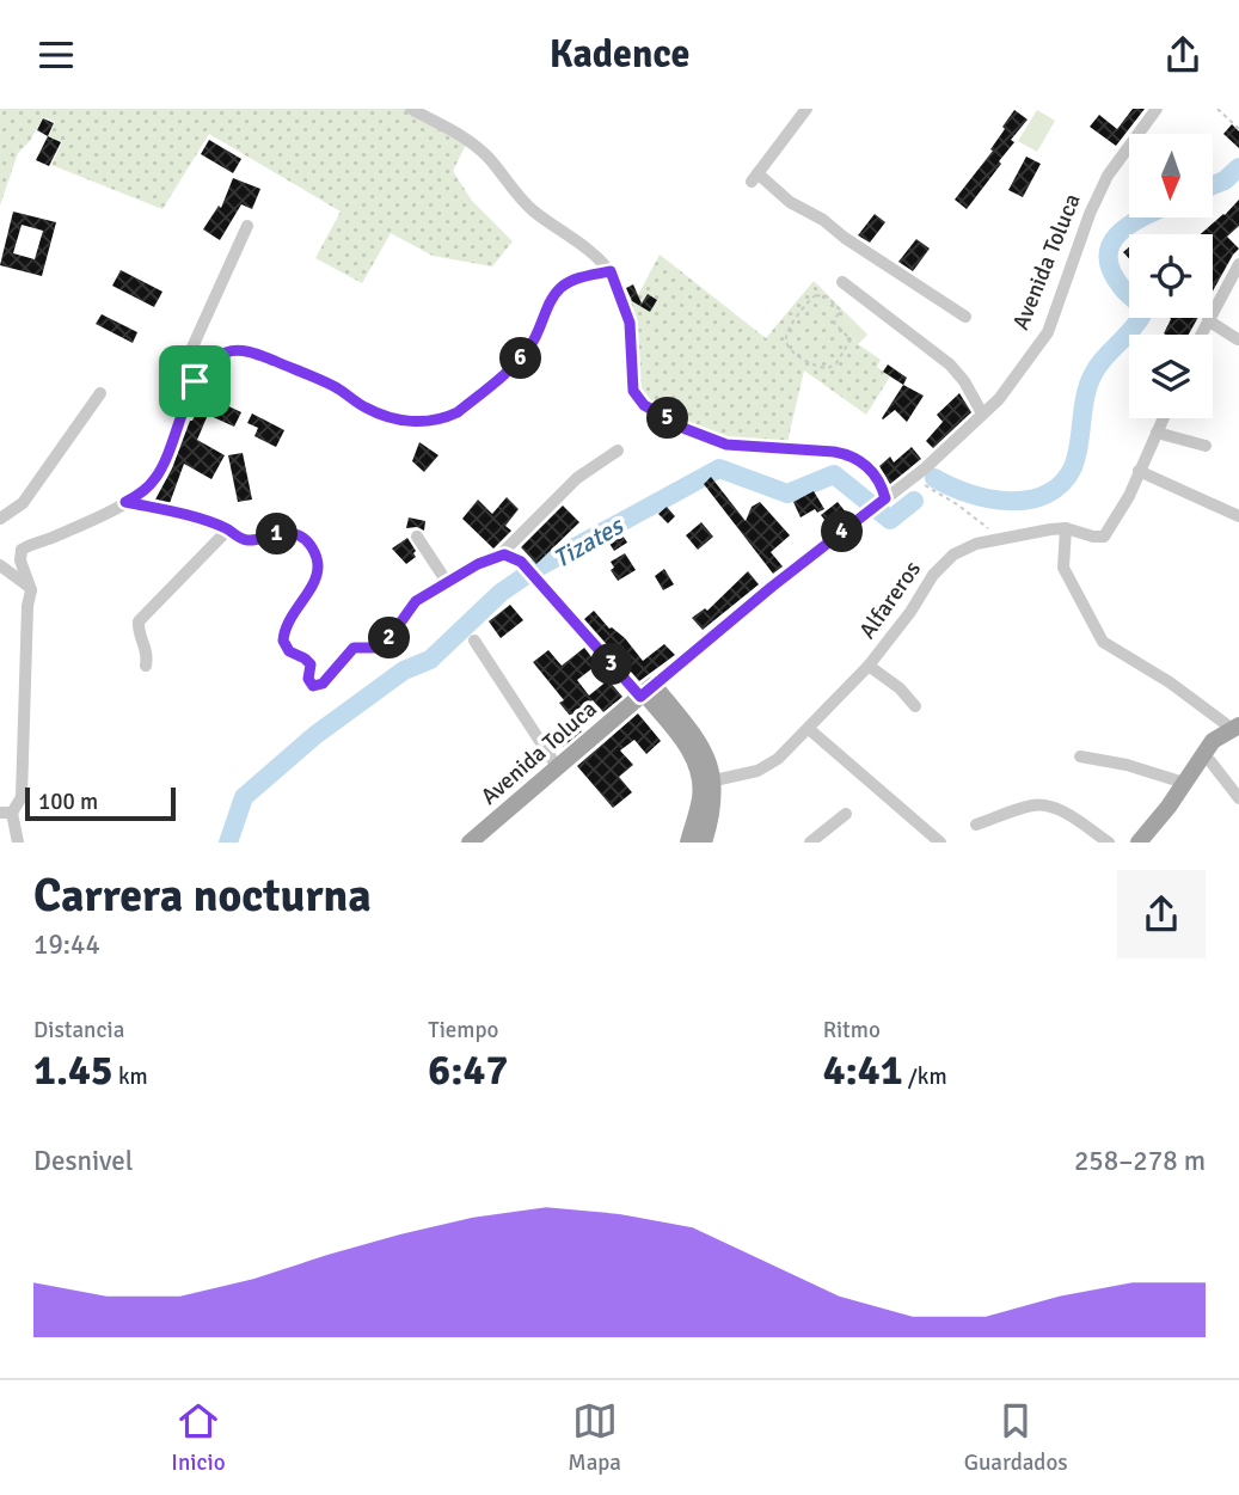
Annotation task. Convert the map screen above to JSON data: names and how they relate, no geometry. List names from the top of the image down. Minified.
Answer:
{"streets":{"main road":["Avenida Toluca"],"street":["Alfareros"]},"water":["Tizates"],"scale_bar":"100 m","north":"bottom","page":{"header":"Kadence","pins":["6","5","4","1","2","3"],"scale":"100 m","heading":["Carrera nocturna","19:44"],"stats":[["Distancia","1.45 km"],["Tiempo","6:47"],["Ritmo","4:41 /km"]],"chart":["Desnivel","258–278 m"],"tabs":["Inicio","Mapa","Guardados"]}}
